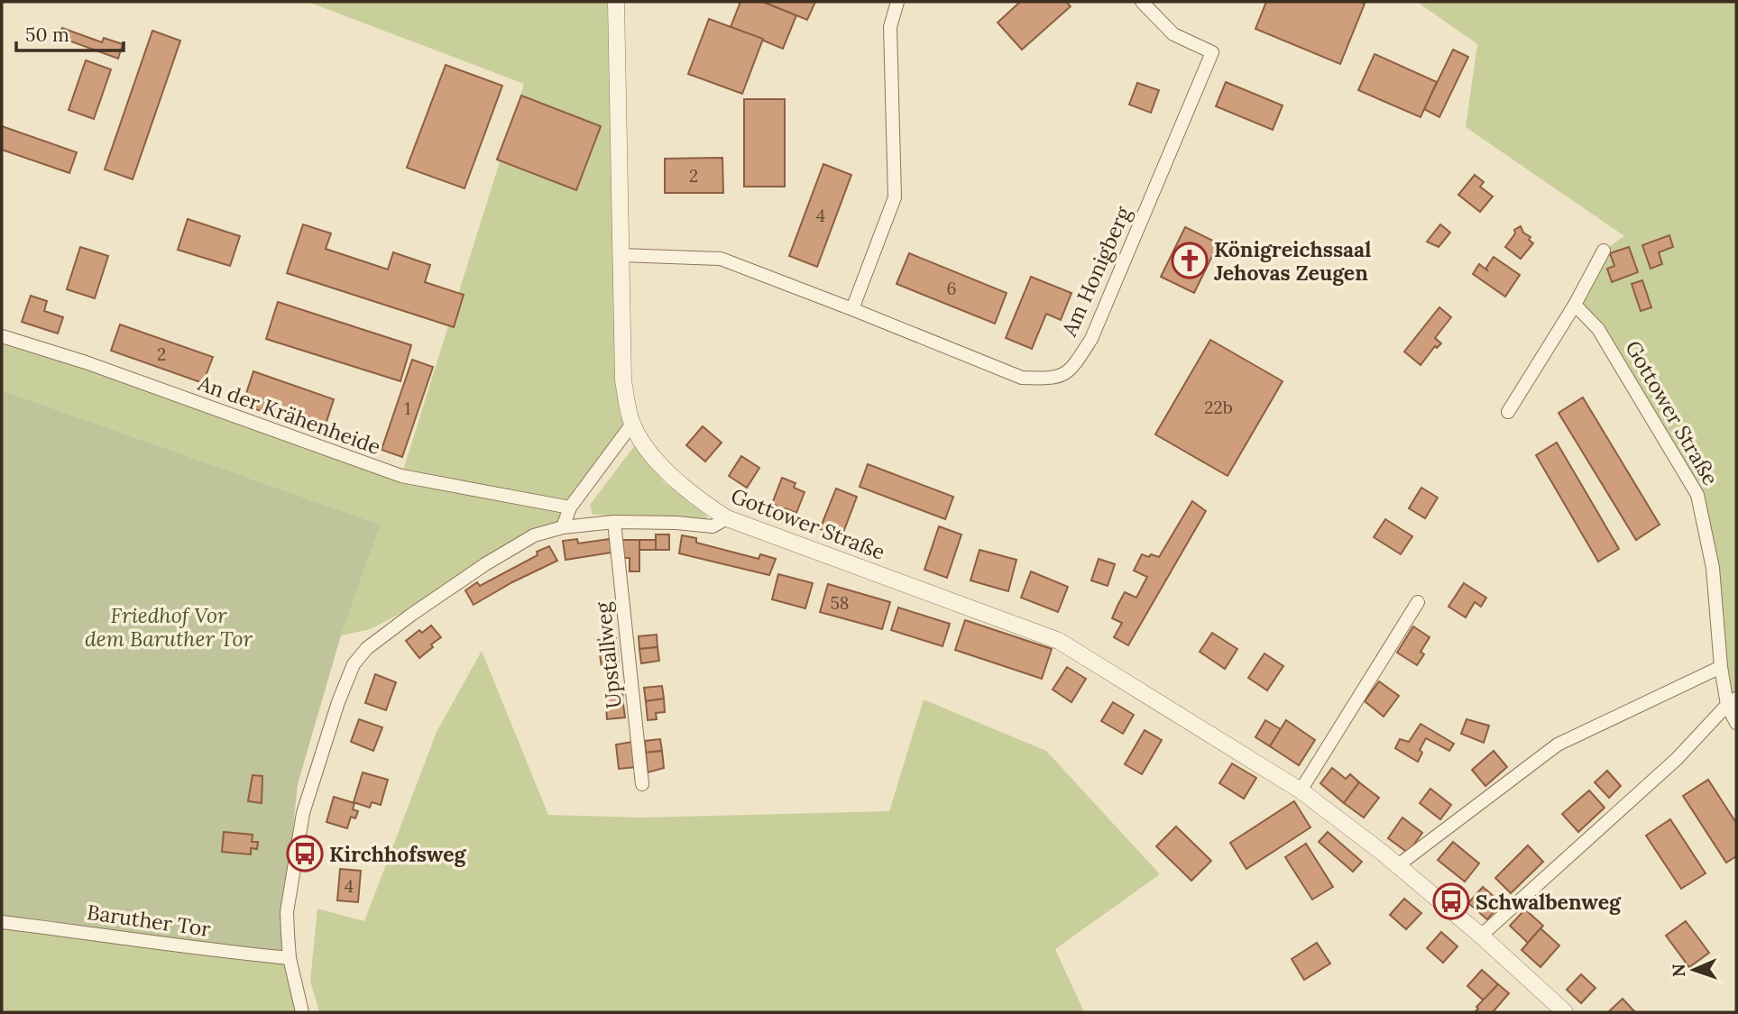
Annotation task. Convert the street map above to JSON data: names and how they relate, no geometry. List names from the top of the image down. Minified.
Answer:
{"streets":{"street":["Am Honigberg","Gottower Straße","An der Krähenheide","Upstallweg","Baruther Tor"]},"crossings":[["Am Honigberg","Gottower Straße"]],"parks":["Friedhof Vor dem Baruther Tor"],"places":{"church":["Königreichssaal Jehovas Zeugen"],"bus stop":["Kirchhofsweg","Schwalbenweg"]},"house_numbers":["2","4","6","2","22b","1","58","4"],"scale_bar":"50 m","north":"left"}
